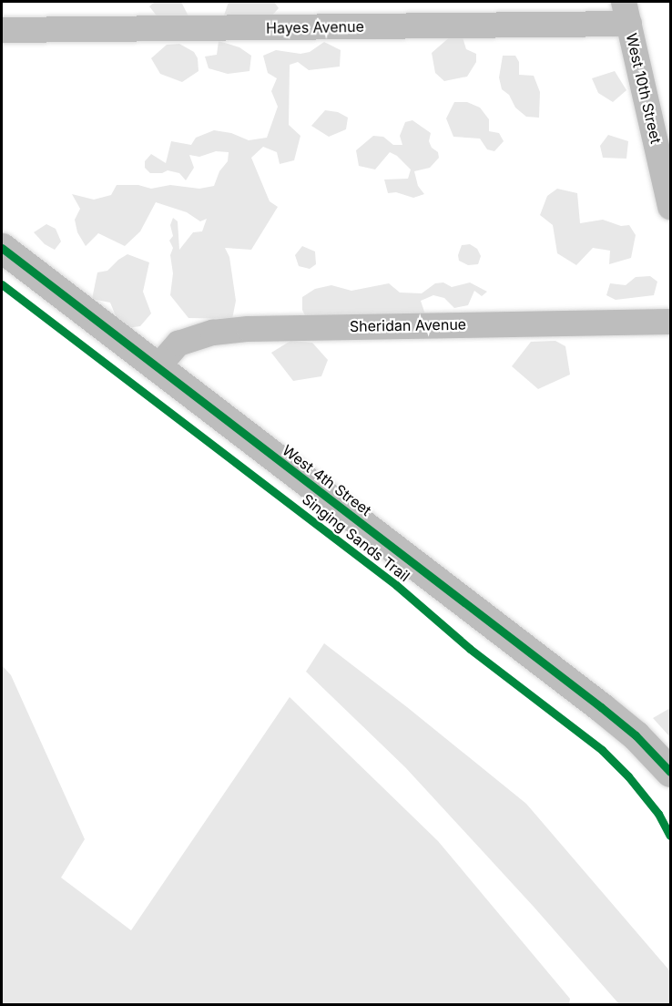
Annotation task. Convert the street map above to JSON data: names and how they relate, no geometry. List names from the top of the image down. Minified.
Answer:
{"streets":{"main road":["West 4th Street"],"street":["Hayes Avenue","West 10th Street","Sheridan Avenue"],"cycle path":["Singing Sands Trail"]},"crossings":[["Hayes Avenue","West 10th Street"],["Sheridan Avenue","West 4th Street"]]}
